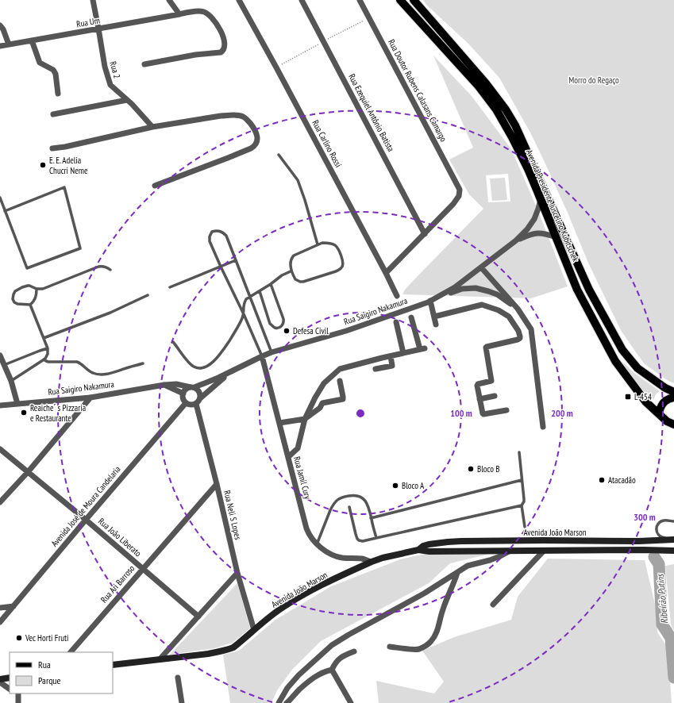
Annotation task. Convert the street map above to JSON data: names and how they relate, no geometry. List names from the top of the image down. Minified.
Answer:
{"streets":{"main road":["Avenida Presidente Juscelino Kubitschek","Avenida João Marson"],"street":["Rua Um","Rua 2","Rua Doutor Rubens Calasans Camargo","Rua Ezequiel Antônio Batista","Rua Carlino Rossi","Rua Saigiro Nakamura","Rua Jamil Cury","Avenida José de Moura Candelaria","Rua Neli S Lopes","Rua João Liberato","Rua Ari Barroso"]},"crossings":[["Rua Um","Rua 2"],["Rua Doutor Rubens Calasans Camargo","Rua Ezequiel Antônio Batista"],["Avenida Presidente Juscelino Kubitschek","Rua Saigiro Nakamura"],["Rua Saigiro Nakamura","Rua Jamil Cury"],["Rua Saigiro Nakamura","Avenida José de Moura Candelaria"],["Rua Saigiro Nakamura","Rua Neli S Lopes"],["Rua Jamil Cury","Avenida João Marson"],["Avenida José de Moura Candelaria","Rua Neli S Lopes"],["Avenida José de Moura Candelaria","Rua João Liberato"],["Rua Neli S Lopes","Avenida João Marson"],["Rua Neli S Lopes","Rua Ari Barroso"],["Rua João Liberato","Rua Ari Barroso"]],"water":["Ribeirão Putins"],"parks":["Morro do Regaço"],"places":{"other":["E. E. Adelia Chucri Neme","Defesa Civil","Reaiche´ s Pizzaria e Restaurante","Bloco B","Atacadão","Bloco A","Vec Horti Fruti"],"transit":["L-454"]},"legend":["Rua","Parque"],"rings":["100 m","200 m","300 m"]}
